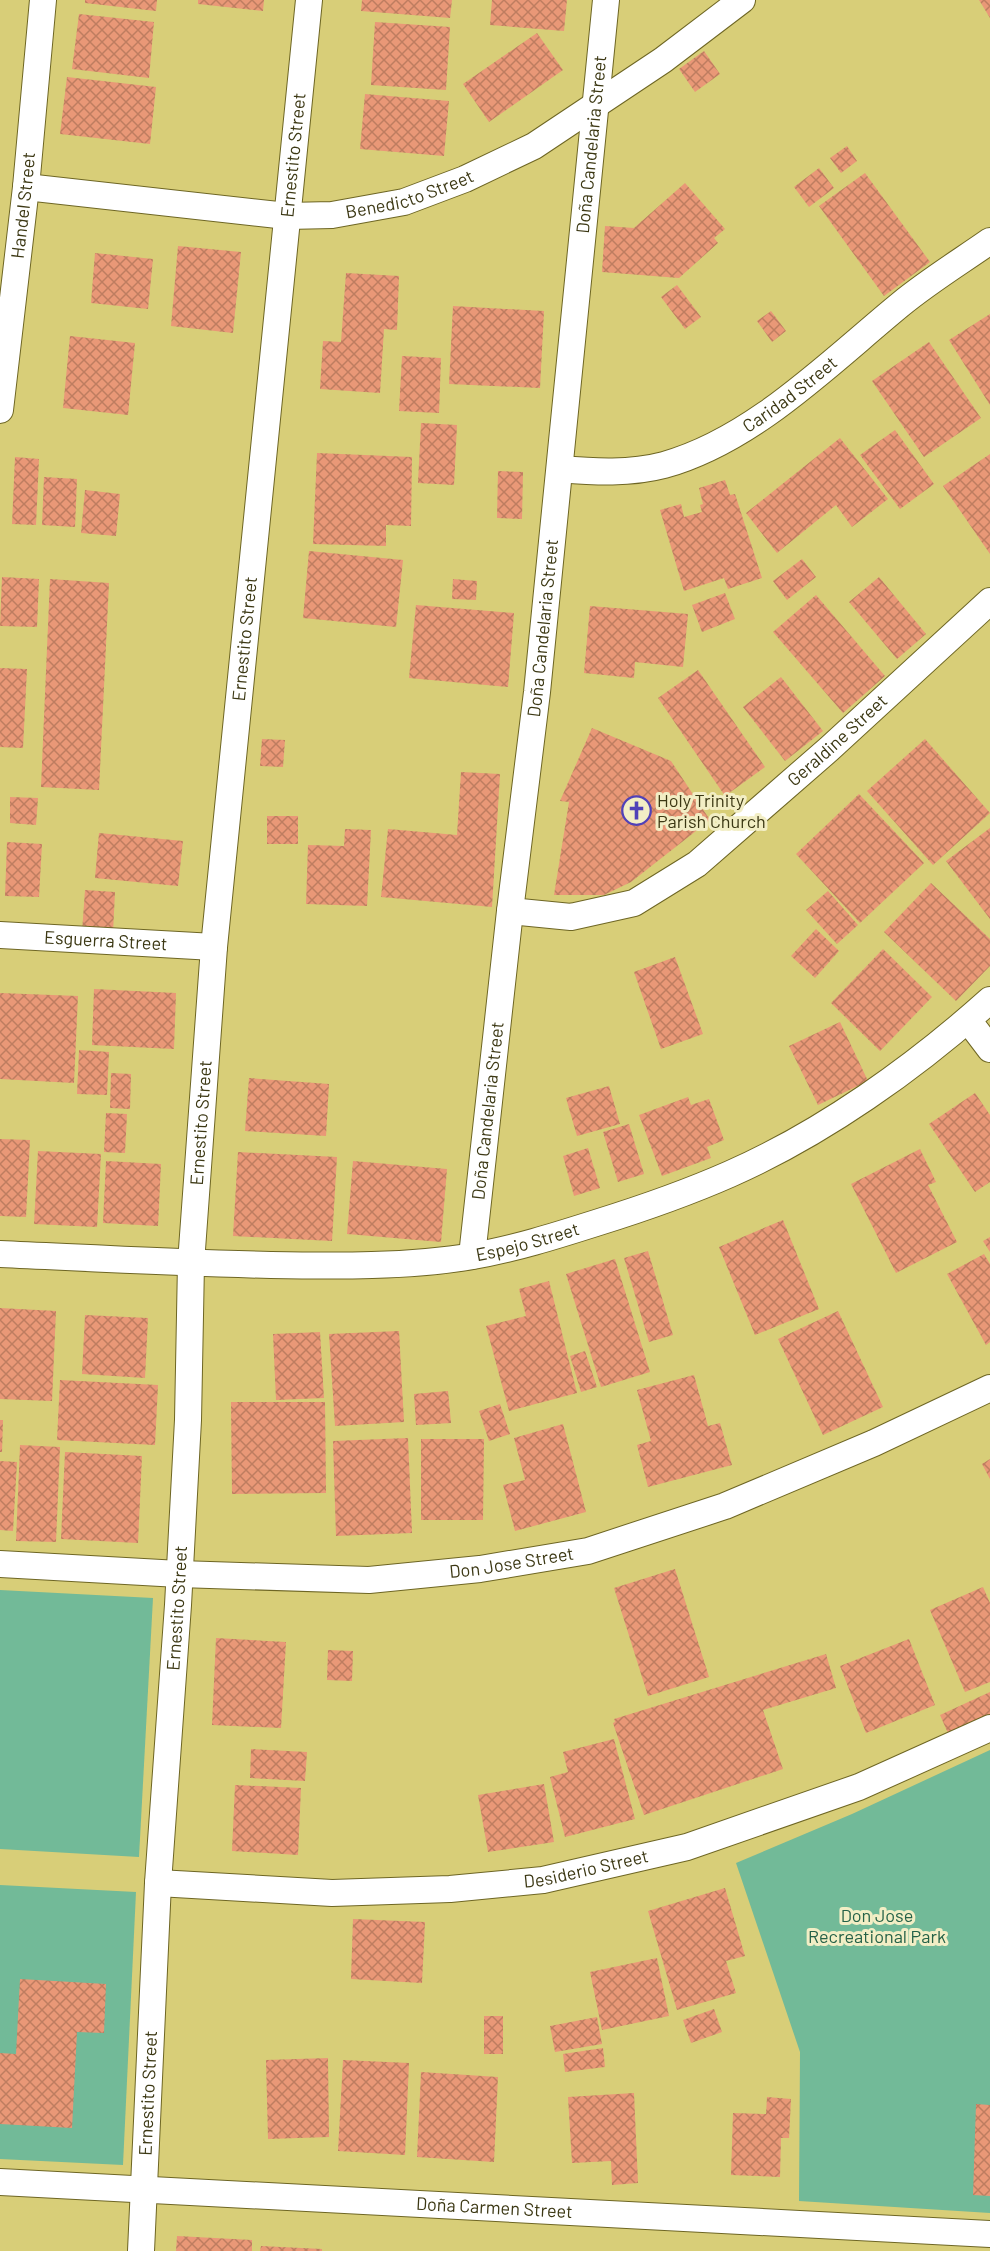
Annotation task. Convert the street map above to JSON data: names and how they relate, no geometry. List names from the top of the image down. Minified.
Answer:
{"streets":{"street":["Doña Candelaria Street","Ernestito Street","Benedicto Street","Handel Street","Caridad Street","Geraldine Street","Esguerra Street","Espejo Street","Don Jose Street","Desiderio Street","Doña Carmen Street"]},"crossings":[["Doña Candelaria Street","Benedicto Street"],["Doña Candelaria Street","Caridad Street"],["Doña Candelaria Street","Geraldine Street"],["Doña Candelaria Street","Espejo Street"],["Ernestito Street","Benedicto Street"],["Ernestito Street","Esguerra Street"],["Ernestito Street","Espejo Street"],["Ernestito Street","Don Jose Street"],["Ernestito Street","Desiderio Street"],["Ernestito Street","Doña Carmen Street"],["Benedicto Street","Handel Street"]],"parks":["Don Jose Recreational Park"],"places":{"church":["Holy Trinity Parish Church"]}}
